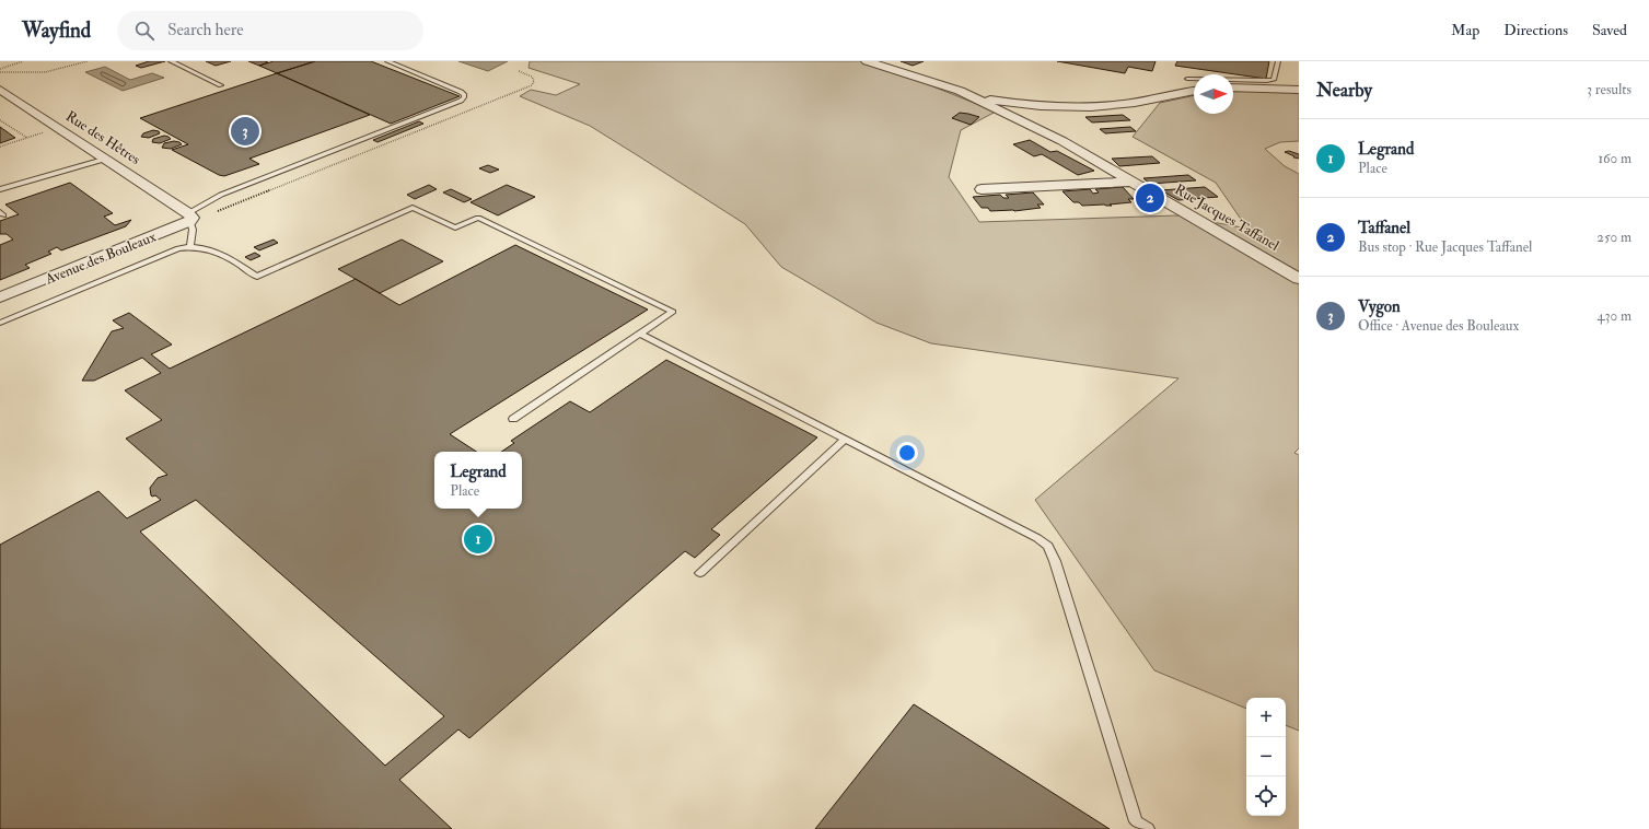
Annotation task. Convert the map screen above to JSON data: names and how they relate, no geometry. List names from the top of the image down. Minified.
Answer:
{"streets":{"street":["Rue des Hêtres","Rue Jacques Taffanel","Avenue des Bouleaux"]},"crossings":[["Rue des Hêtres","Avenue des Bouleaux"]],"north":"right","page":{"header":"Wayfind","search":"Search here","nav":["Map","Directions","Saved"],"heading":["Nearby","3 results"],"pins":["3","2","1"],"list":[{"mark":"1","name":"Legrand","note":"Place","value":"160 m"},{"mark":"2","name":"Taffanel","note":"Bus stop · Rue Jacques Taffanel","value":"250 m"},{"mark":"3","name":"Vygon","note":"Office · Avenue des Bouleaux","value":"430 m"}],"popup":["Legrand","Place"],"map_buttons":["+","−"]}}
